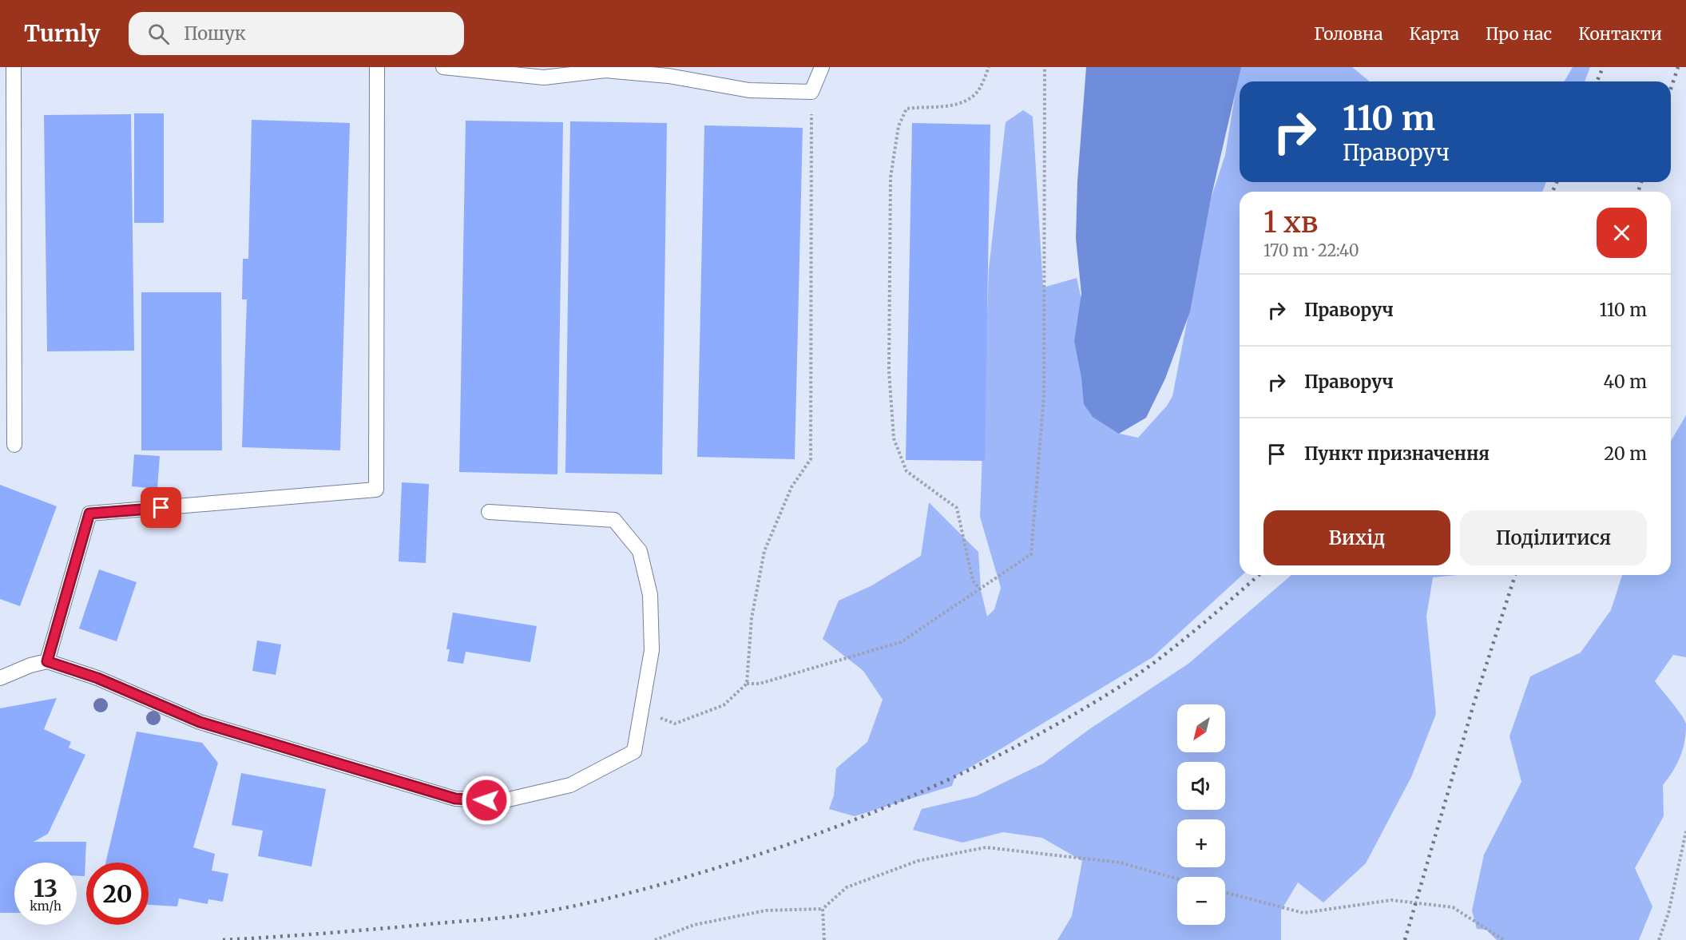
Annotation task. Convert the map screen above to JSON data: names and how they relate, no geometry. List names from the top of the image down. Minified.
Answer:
{"north":"bottom left","page":{"header":"Turnly","search":"Пошук","nav":["Головна","Карта","Про нас","Контакти"],"turn":["110 m","Праворуч"],"heading":["1 хв","170 m · 22:40"],"list":[{"name":"Праворуч","value":"110 m"},{"name":"Праворуч","value":"40 m"},{"name":"Пункт призначення","value":"20 m"}],"buttons":["Вихід","Поділитися"],"map_buttons":["+","−"],"speed":"13 km/h","limit":"20"}}
